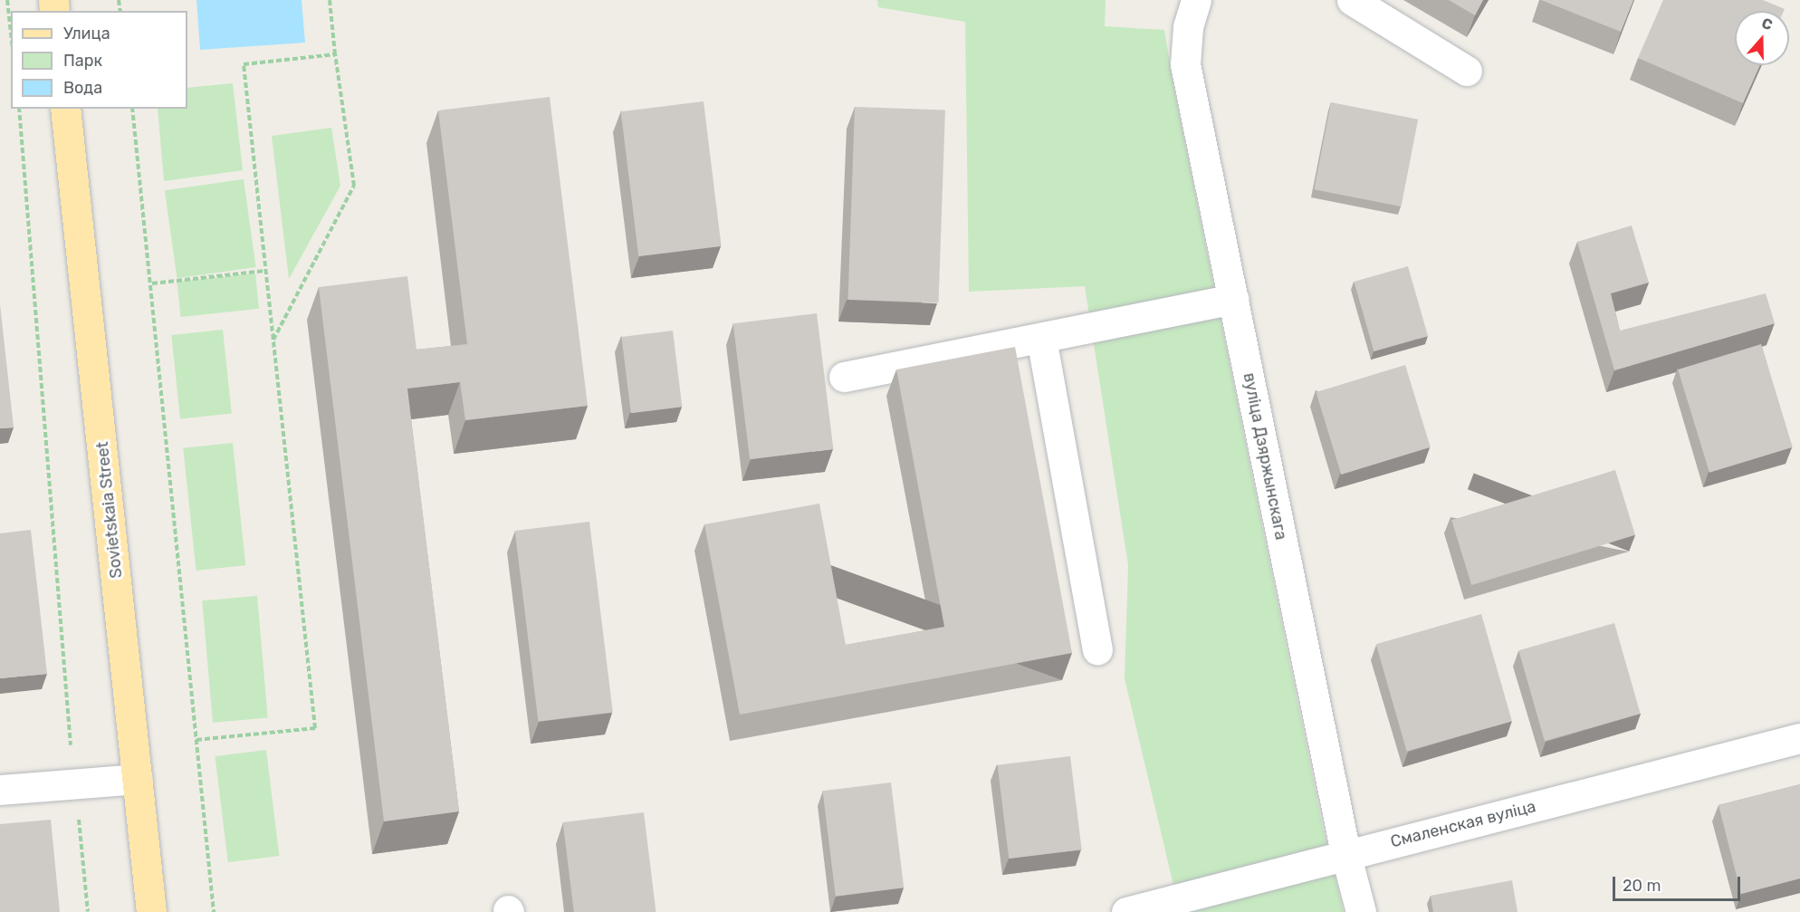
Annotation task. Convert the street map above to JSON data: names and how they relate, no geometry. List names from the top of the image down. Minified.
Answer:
{"streets":{"main road":["Sovietskaia Street"],"street":["вуліца Дзяржынскага","Смаленская вуліца"]},"crossings":[["вуліца Дзяржынскага","Смаленская вуліца"]],"legend":["Улица","Парк","Вода"],"scale_bar":"20 m","north":"top"}
